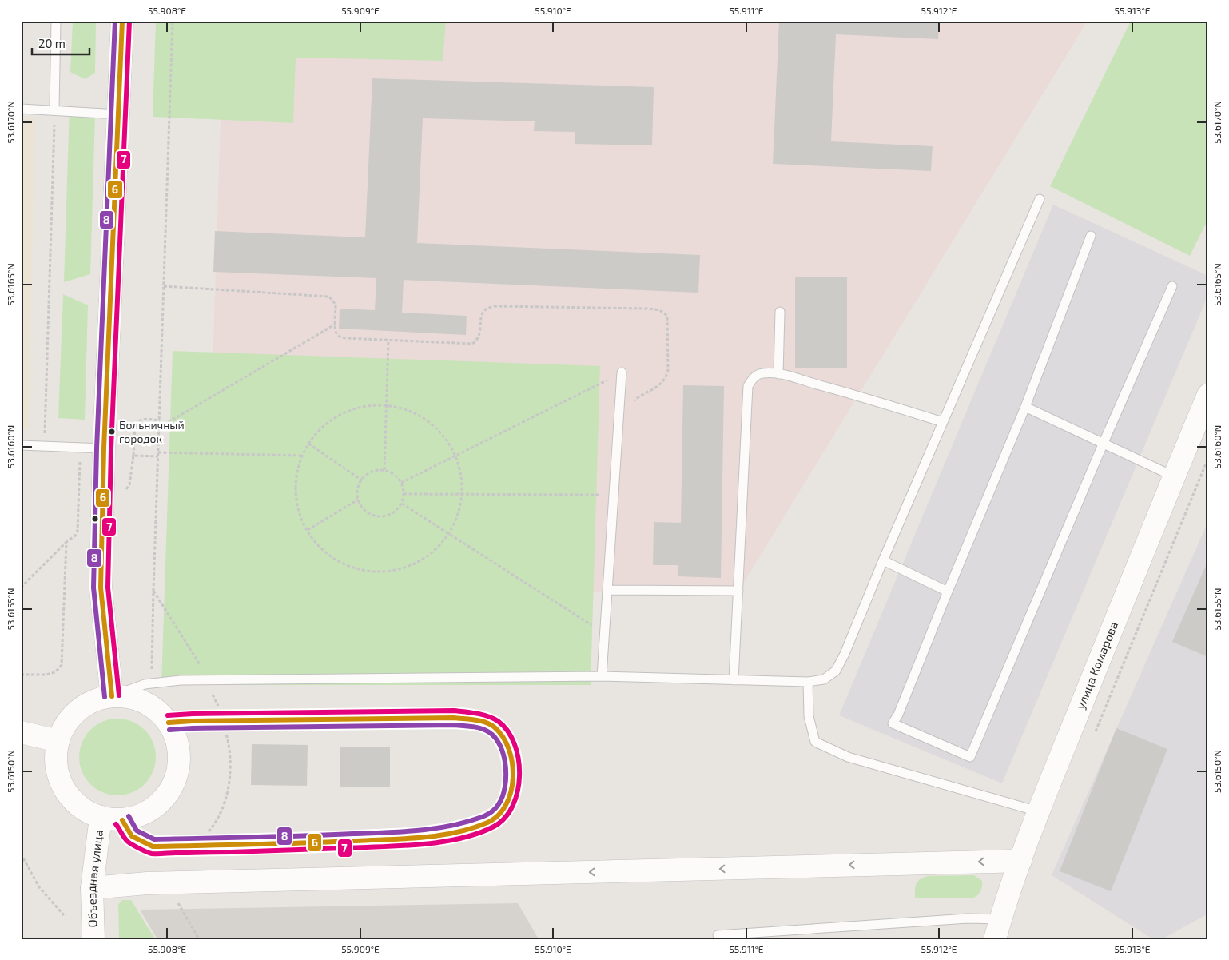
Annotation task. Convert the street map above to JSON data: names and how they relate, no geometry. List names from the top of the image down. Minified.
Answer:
{"streets":{"street":["улица Комарова","Объездная улица"]},"places":["Больничный городок"],"lines":["transit line 6","transit line 7","transit line 8"],"scale_bar":"20 m","coordinates":["55.908°E","55.909°E","55.910°E","55.911°E","55.912°E","55.913°E","53.6170°N","53.6165°N","53.6160°N","53.6155°N","53.6150°N"]}
